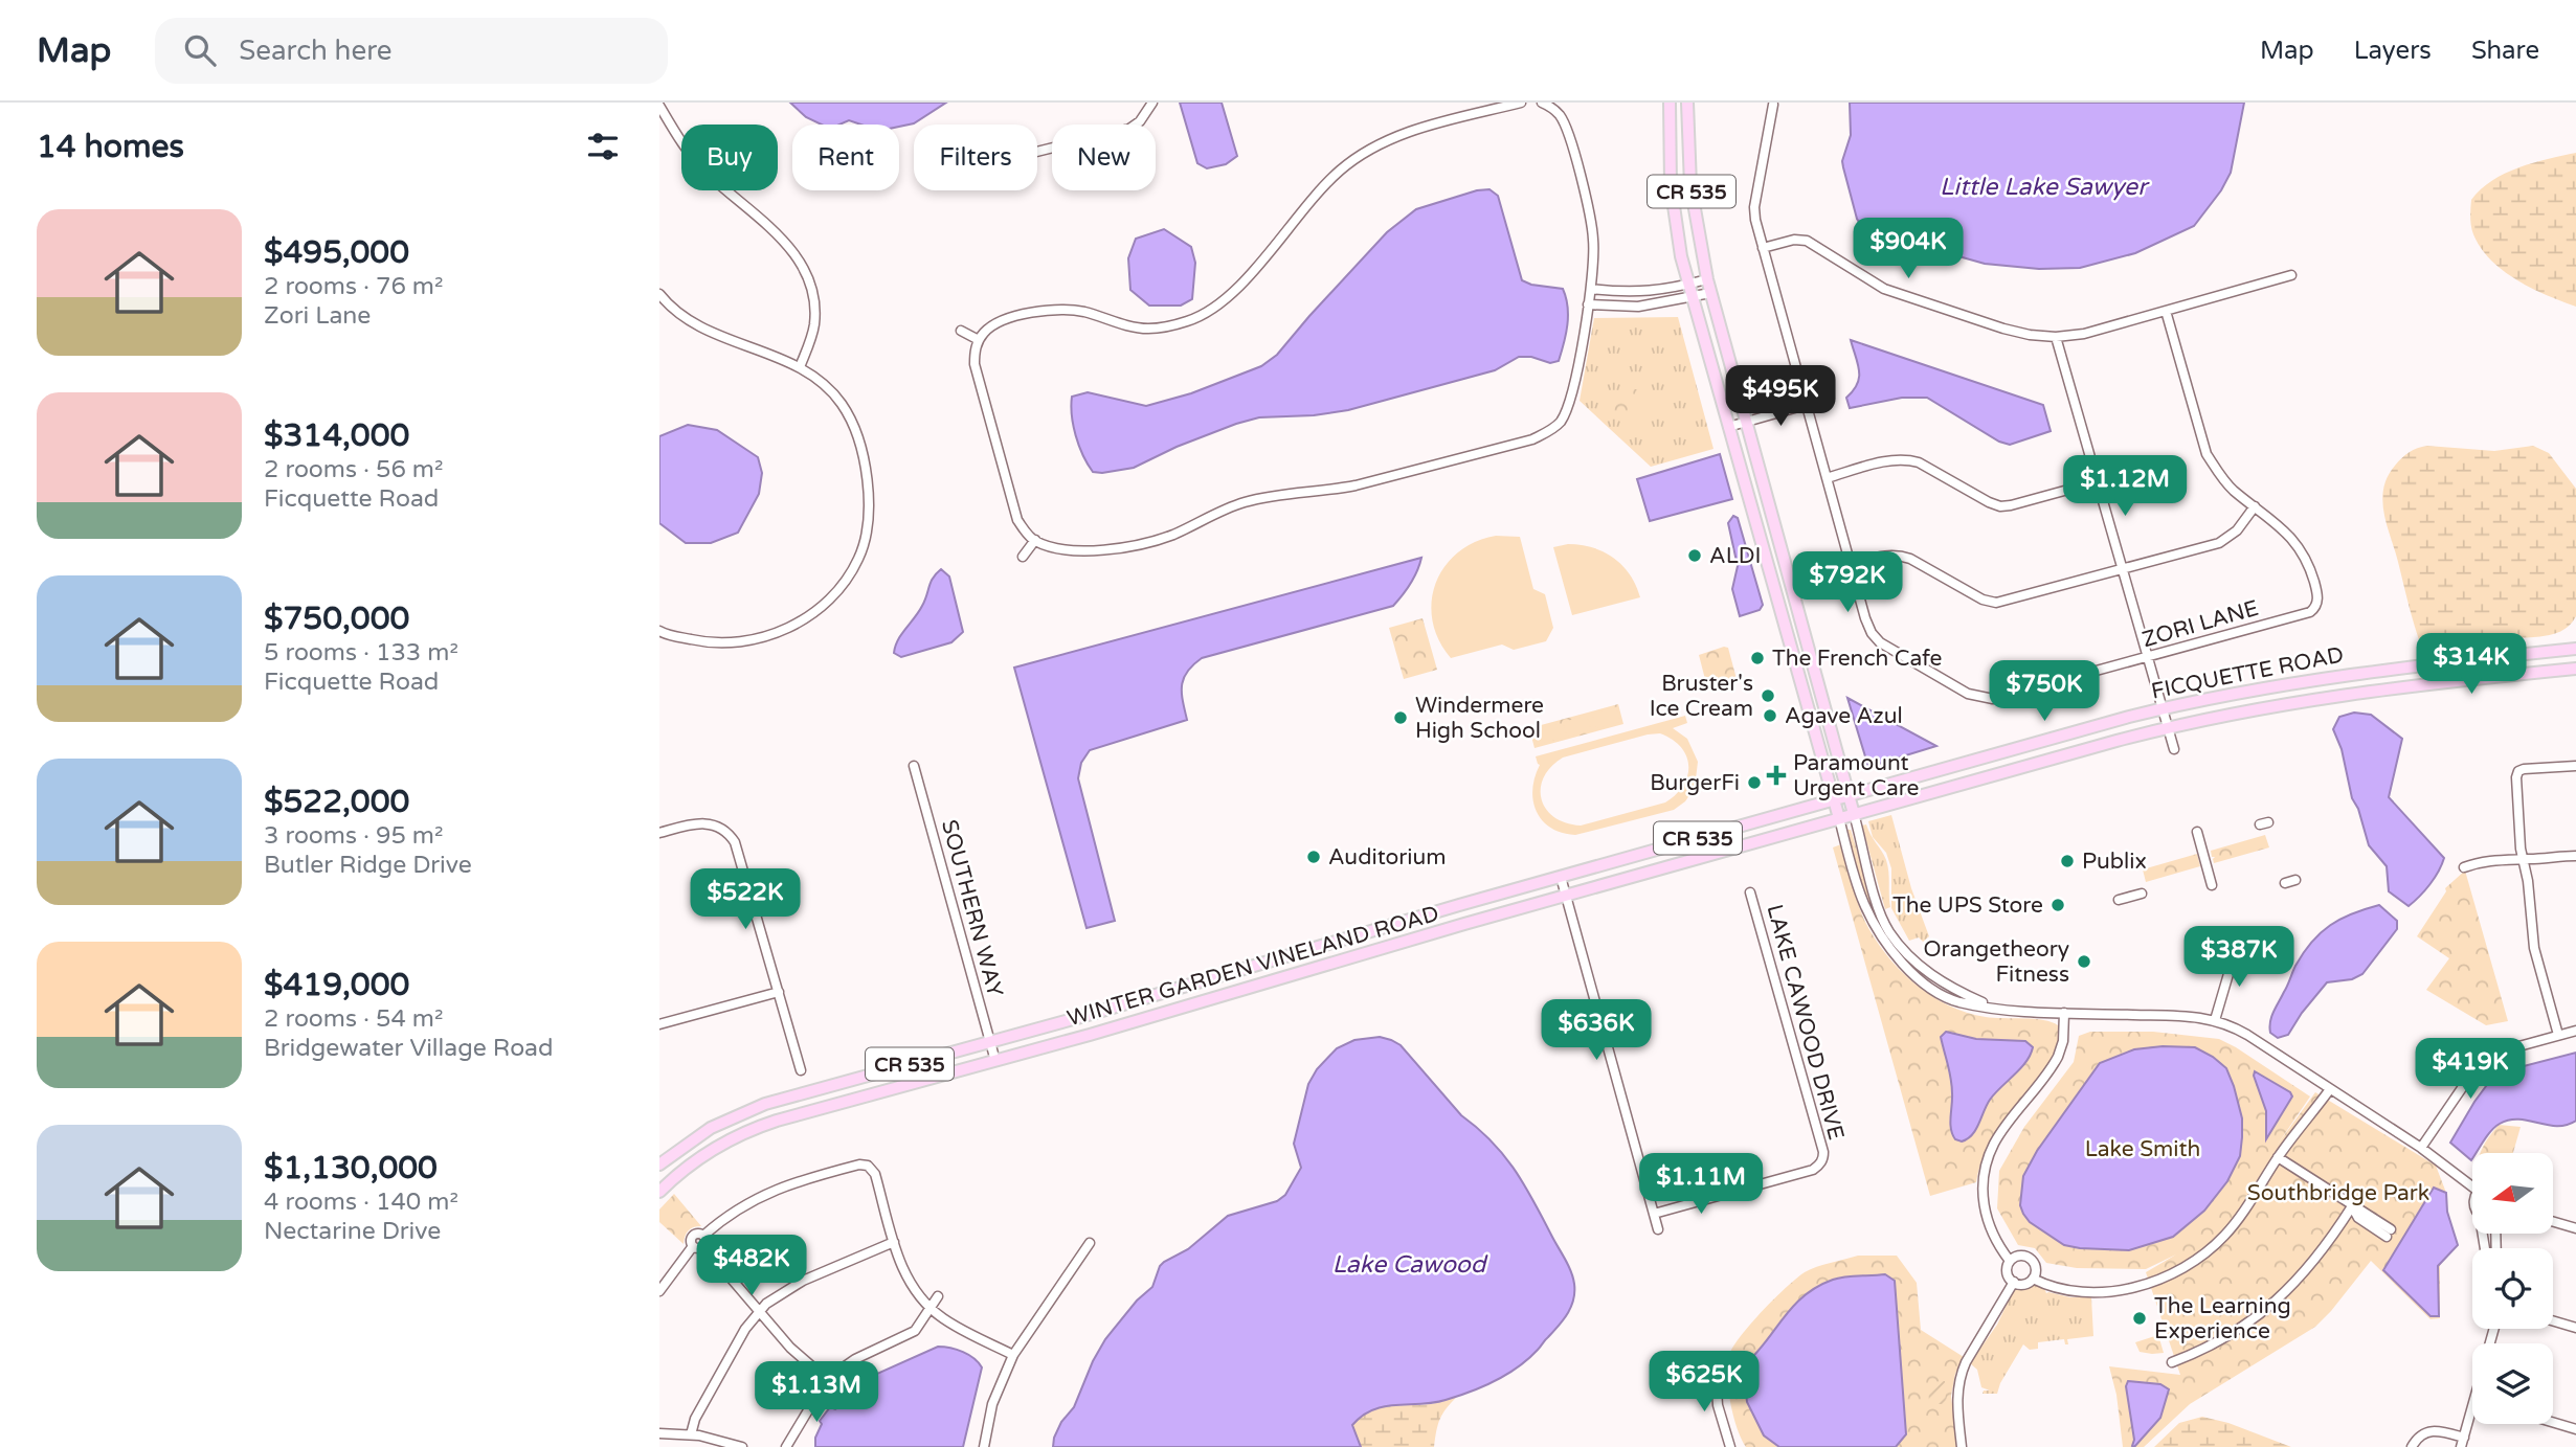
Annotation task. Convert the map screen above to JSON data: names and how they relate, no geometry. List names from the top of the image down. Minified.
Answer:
{"streets":{"main road":["CR 535","FICQUETTE ROAD","WINTER GARDEN VINELAND ROAD"],"street":["ZORI LANE","SOUTHERN WAY","LAKE CAWOOD DRIVE"]},"crossings":[["CR 535","FICQUETTE ROAD"],["CR 535","WINTER GARDEN VINELAND ROAD"],["FICQUETTE ROAD","WINTER GARDEN VINELAND ROAD"],["SOUTHERN WAY","WINTER GARDEN VINELAND ROAD"]],"water":["Little Lake Sawyer","Lake Cawood"],"parks":["Lake Smith","Southbridge Park"],"places":{"other":["ALDI","The French Cafe","Bruster's Ice Cream","Agave Azul","Windermere High School","BurgerFi","Auditorium","Publix","The UPS Store","Orangetheory Fitness","The Learning Experience"],"health":["Paramount Urgent Care"]},"north":"left","page":{"header":"Map","search":"Search here","nav":["Map","Layers","Share"],"heading":"14 homes","chip":["Buy","Rent","Filters","New"],"list":[{"name":"$495,000","note":"2 rooms · 76 m² · Zori Lane"},{"name":"$314,000","note":"2 rooms · 56 m² · Ficquette Road"},{"name":"$750,000","note":"5 rooms · 133 m² · Ficquette Road"},{"name":"$522,000","note":"3 rooms · 95 m² · Butler Ridge Drive"},{"name":"$419,000","note":"2 rooms · 54 m² · Bridgewater Village Road"},{"name":"$1,130,000","note":"4 rooms · 140 m² · Nectarine Drive"}],"price":["$904K","$495K","$1.12M","$792K","$314K","$750K","$522K","$387K","$636K","$419K","$1.11M","$482K","$625K","$1.13M"]}}
